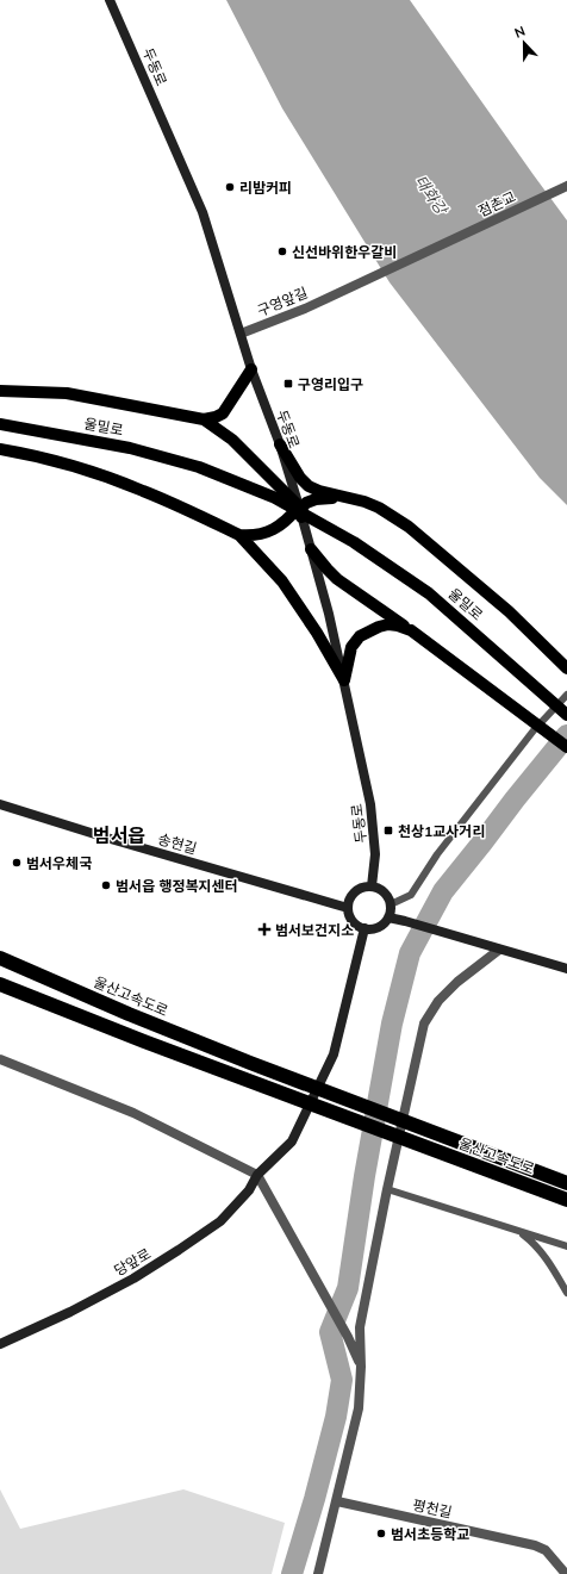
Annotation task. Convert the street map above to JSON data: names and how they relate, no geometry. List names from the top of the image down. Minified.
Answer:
{"streets":{"highway":["울산고속도로"],"main road":["두동로","울밀로","송현길","당앞로"],"street":["점촌교","구영앞길","평천길"]},"crossings":[["두동로","구영앞길"],["두동로","송현길"],["두동로","당앞로"],["점촌교","구영앞길"],["송현길","당앞로"]],"districts":["범서읍"],"water":["태화강"],"places":{"other":["리밤커피","신선바위한우갈비","범서우체국","범서읍 행정복지센터","범서초등학교"],"transit":["구영리입구","천상1교사거리"],"health":["범서보건지소"]},"north":"top"}
